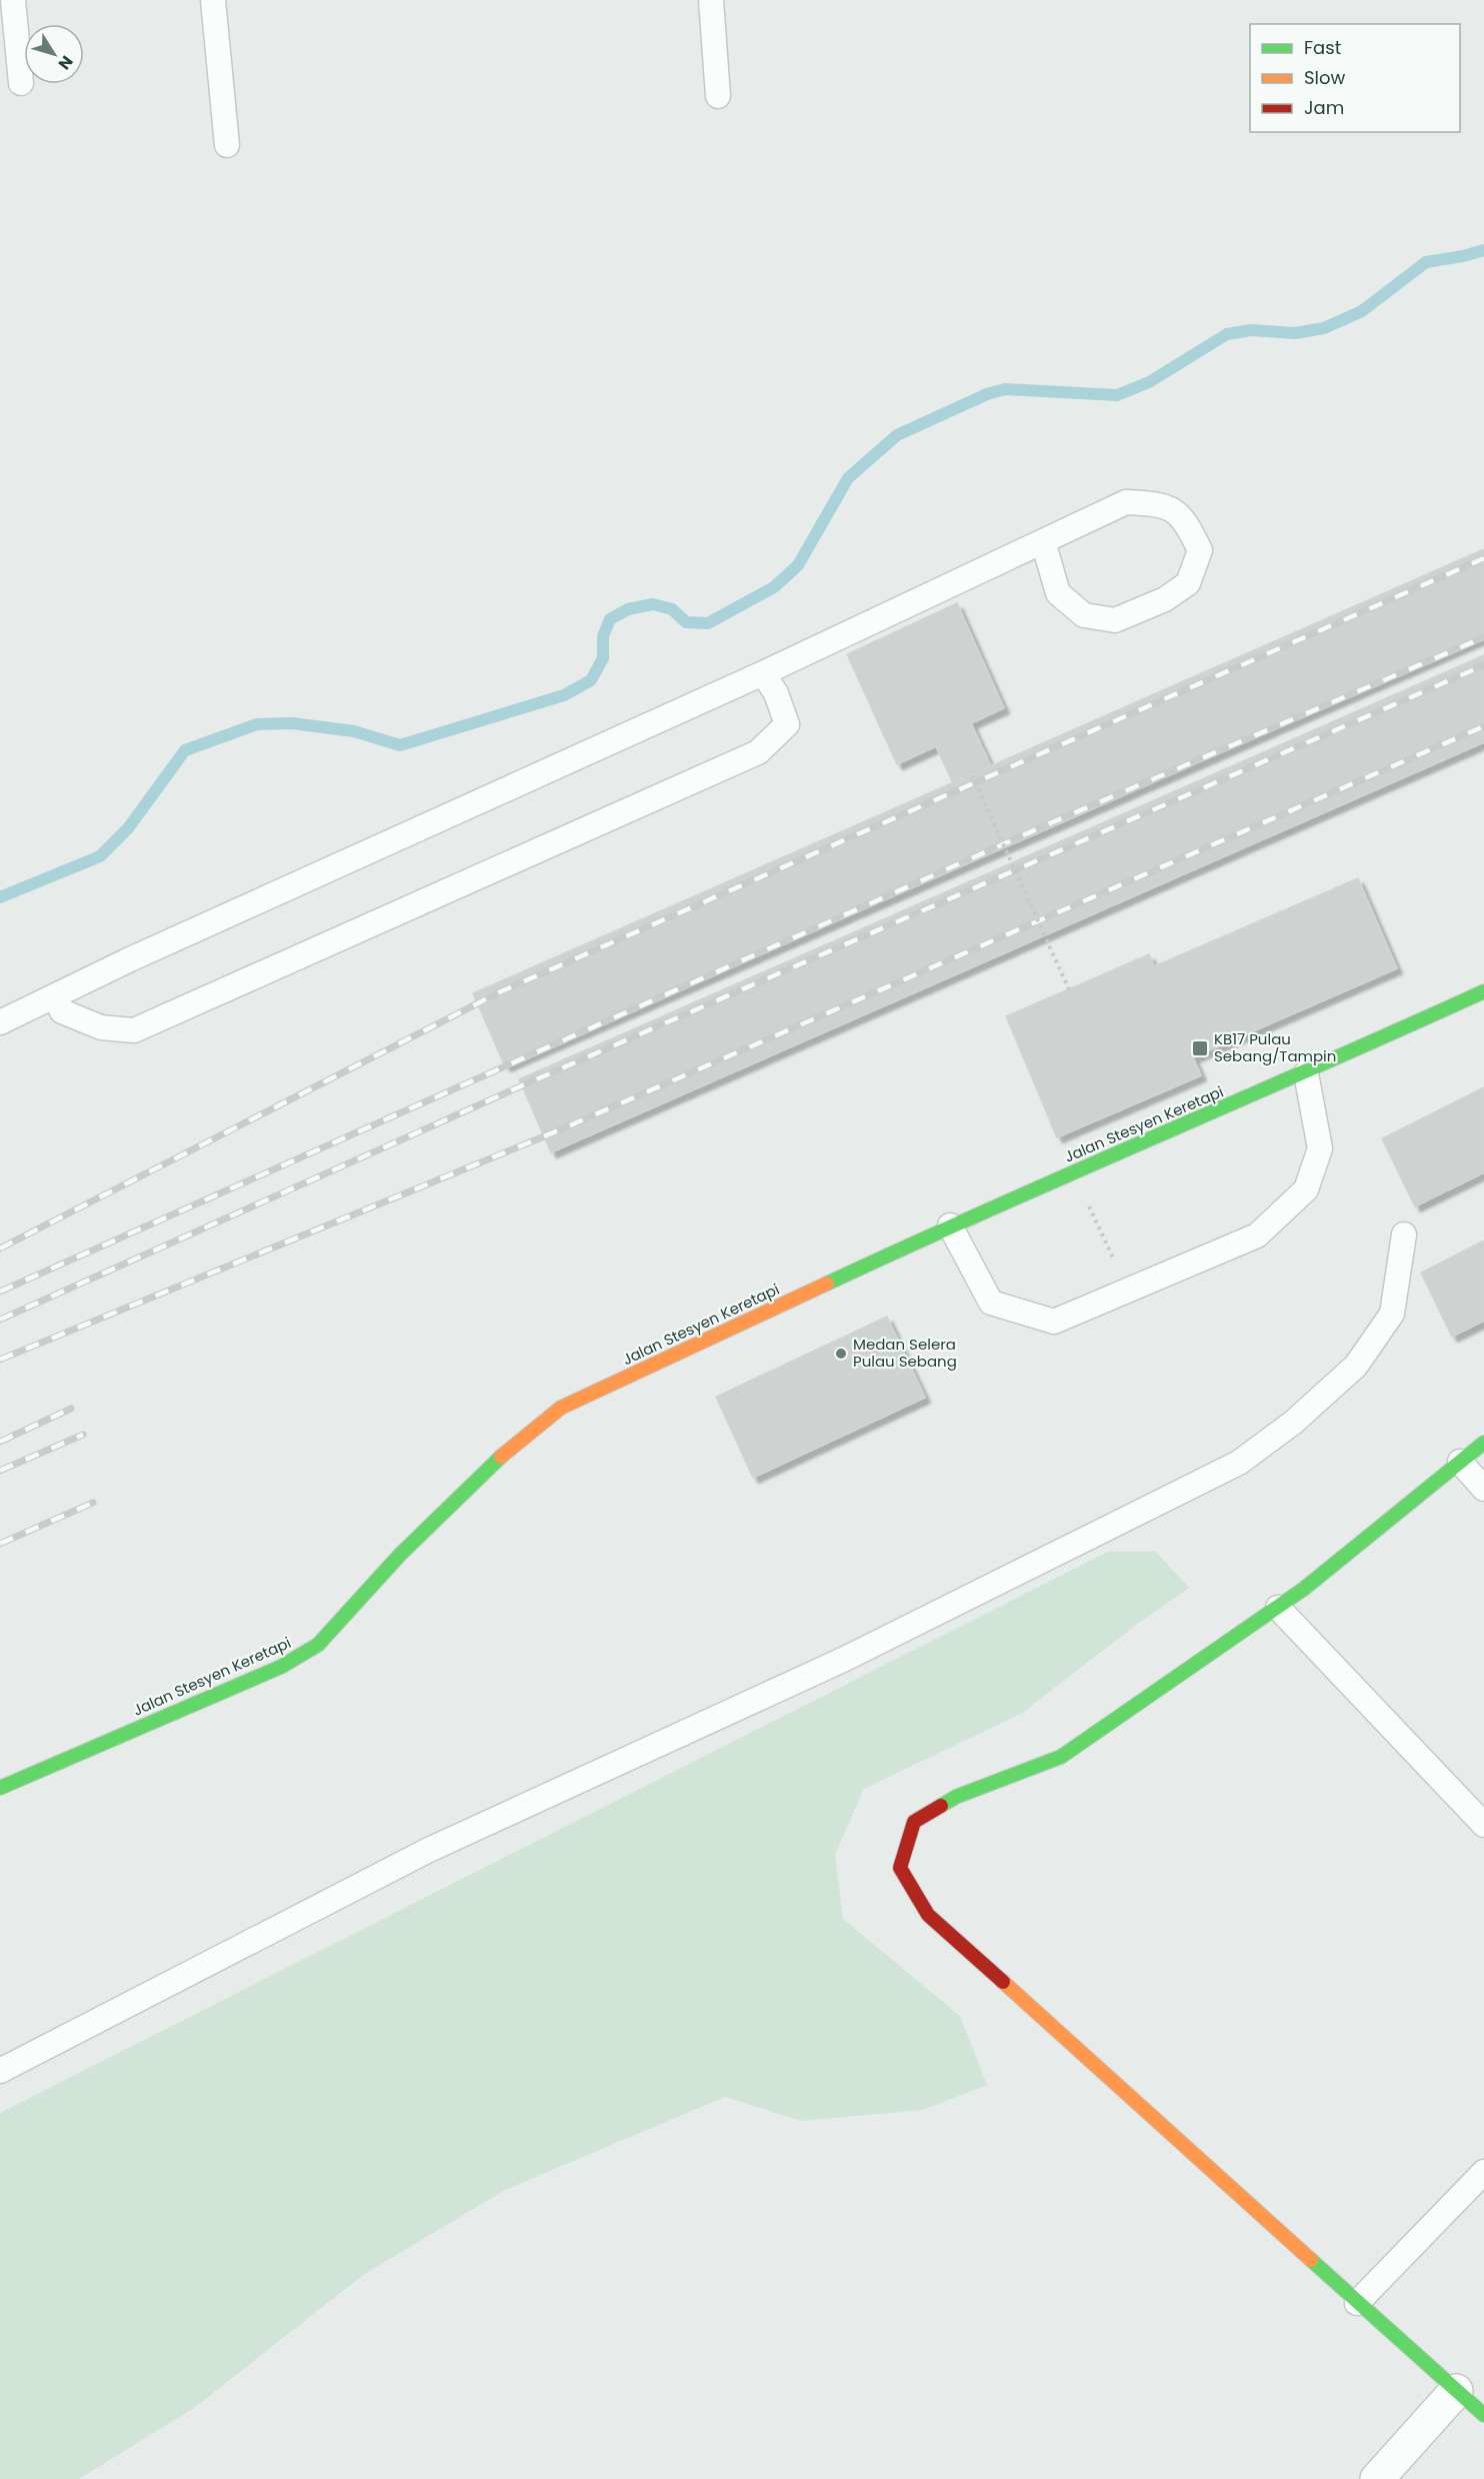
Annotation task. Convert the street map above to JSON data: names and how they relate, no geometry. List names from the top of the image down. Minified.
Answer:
{"streets":{"street":["Jalan Stesyen Keretapi"]},"places":{"transit":["KB17 Pulau Sebang/Tampin"],"other":["Medan Selera Pulau Sebang"]},"legend":["Fast","Slow","Jam"],"north":"bottom right"}
